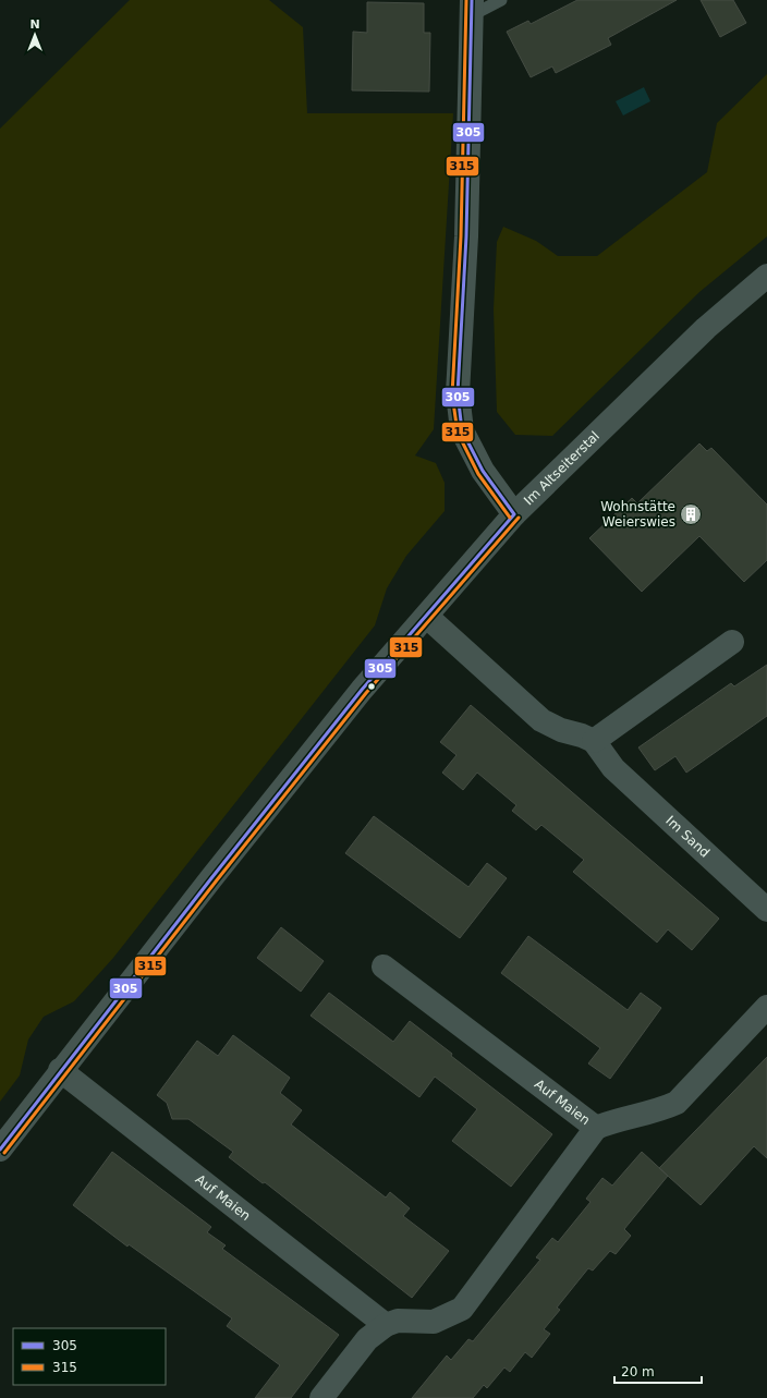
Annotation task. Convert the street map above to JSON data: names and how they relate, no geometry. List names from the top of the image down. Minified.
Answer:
{"streets":{"street":["Im Altseiterstal","Im Sand","Auf Maien"]},"crossings":[["Im Altseiterstal","Auf Maien"]],"places":{"building":["Wohnstätte Weierswies"]},"lines":["transit line 305","transit line 315"],"legend":["305","315"],"scale_bar":"20 m","north":"top"}
